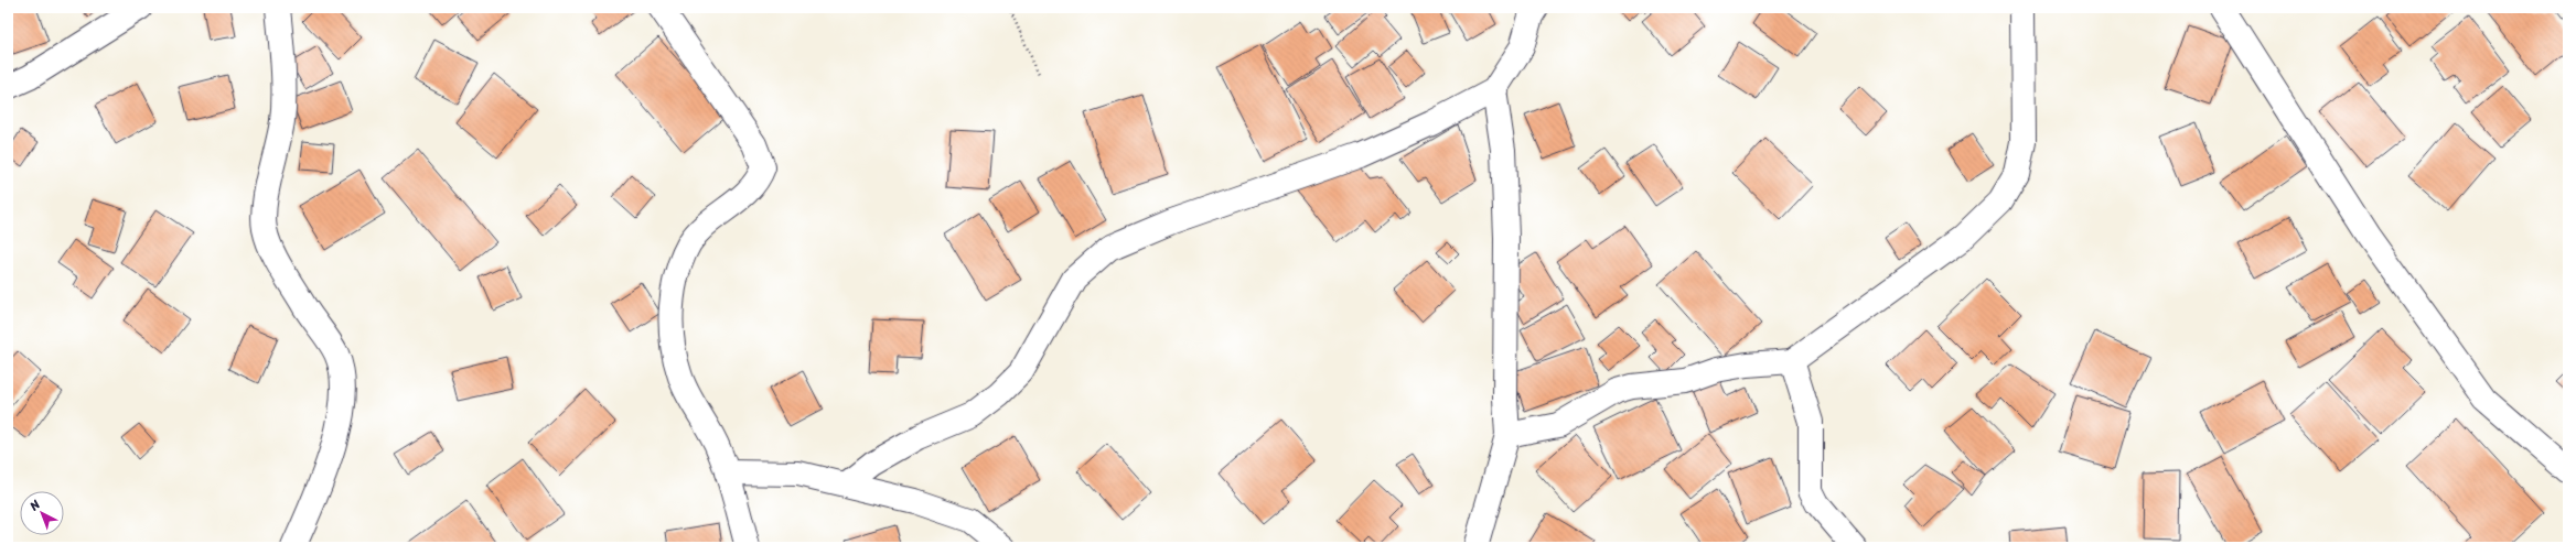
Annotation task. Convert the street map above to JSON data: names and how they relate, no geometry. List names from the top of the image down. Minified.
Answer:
{"north":"top left"}
